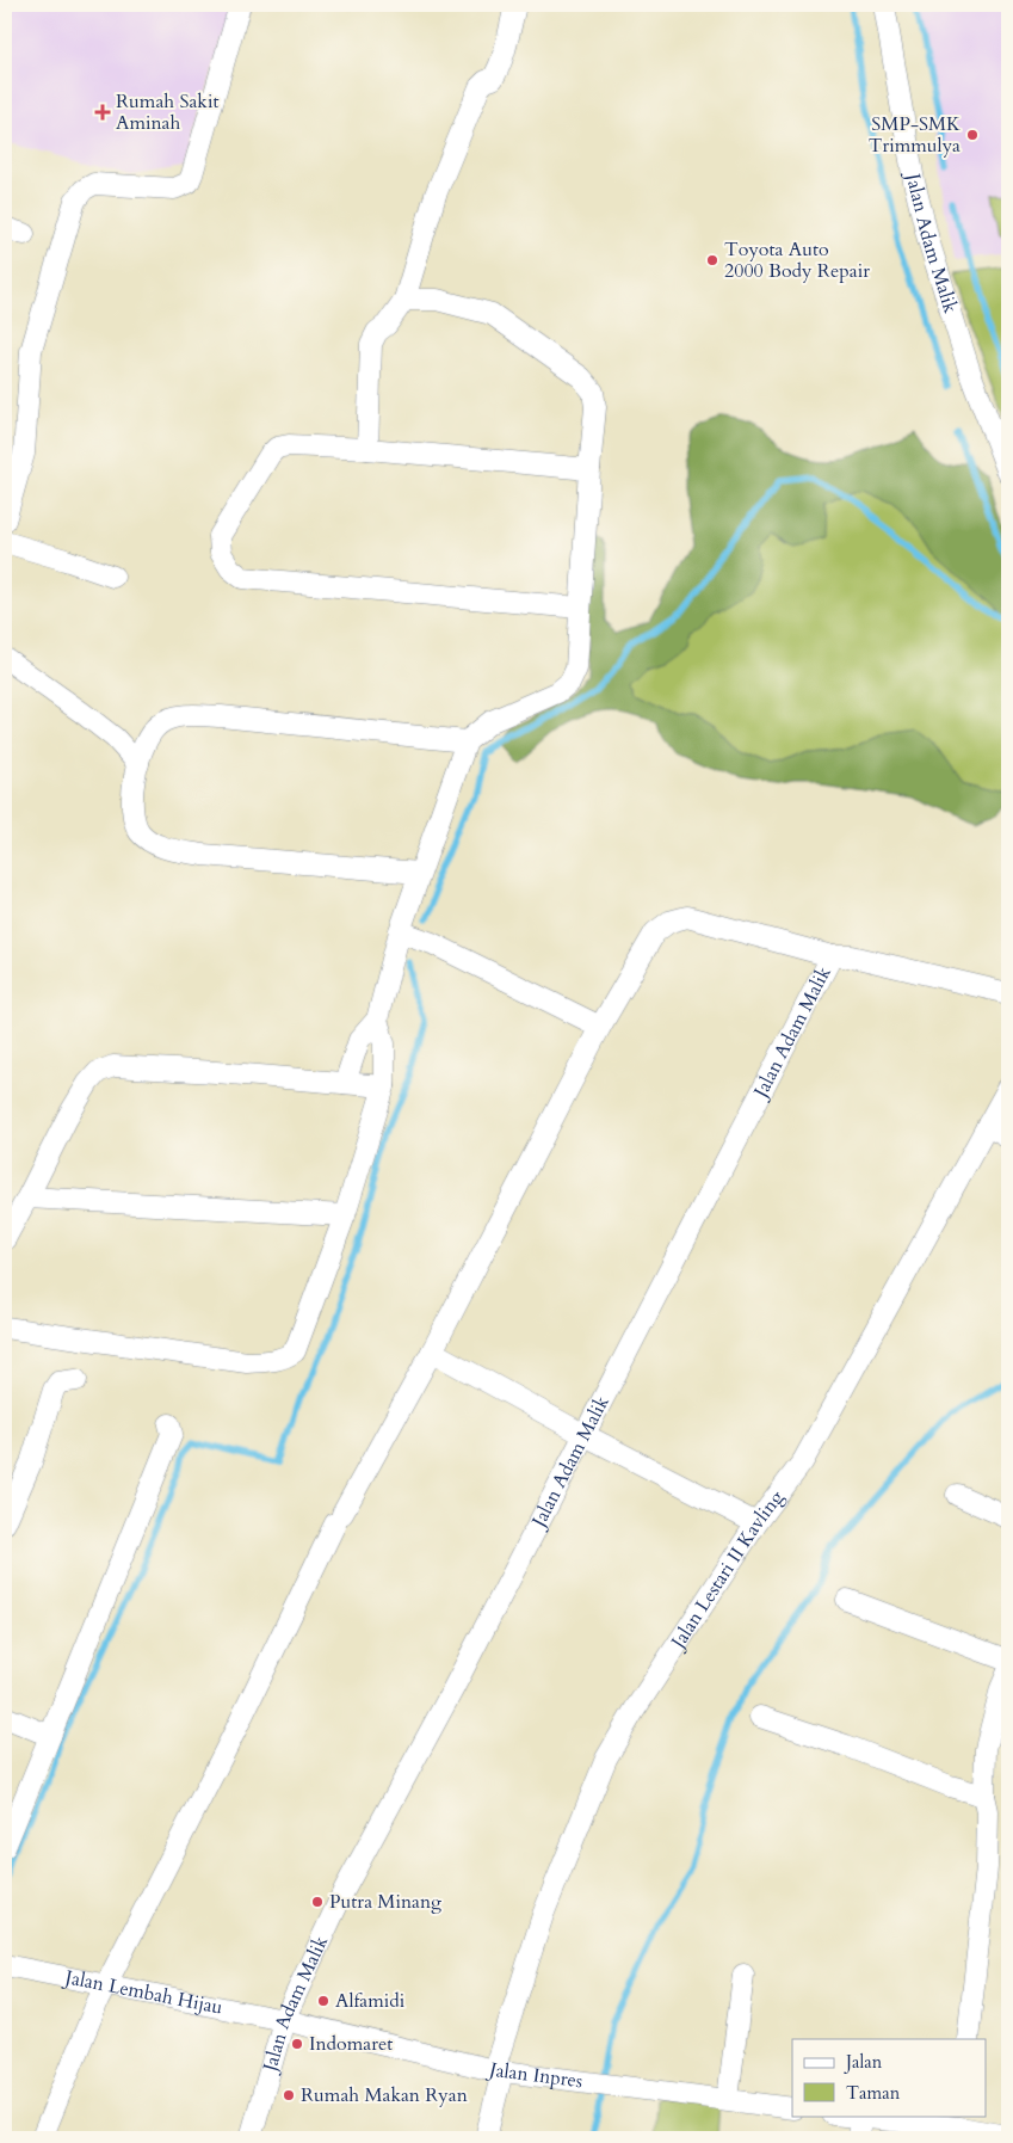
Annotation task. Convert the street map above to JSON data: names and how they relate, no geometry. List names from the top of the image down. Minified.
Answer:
{"streets":{"street":["Jalan Adam Malik","Jalan Lestari II Kavling","Jalan Lembah Hijau","Jalan Inpres"]},"crossings":[["Jalan Adam Malik","Jalan Lembah Hijau"],["Jalan Adam Malik","Jalan Inpres"],["Jalan Lestari II Kavling","Jalan Inpres"],["Jalan Lembah Hijau","Jalan Inpres"]],"places":{"health":["Rumah Sakit Aminah"],"other":["SMP-SMK Trimmulya","Toyota Auto 2000 Body Repair","Putra Minang","Alfamidi","Indomaret","Rumah Makan Ryan"]},"legend":["Jalan","Taman"]}
